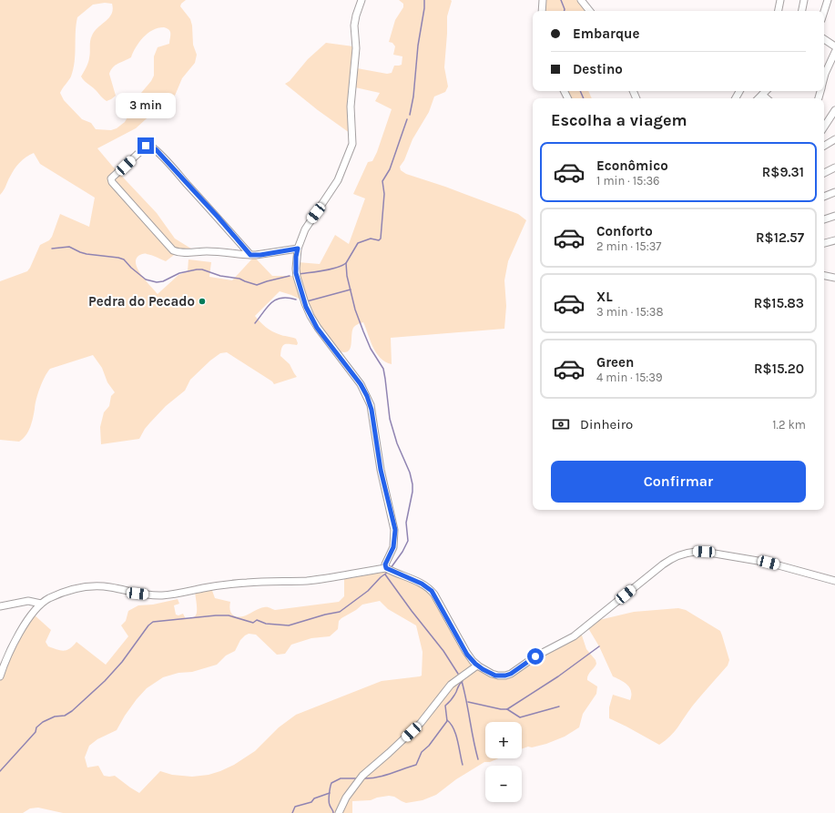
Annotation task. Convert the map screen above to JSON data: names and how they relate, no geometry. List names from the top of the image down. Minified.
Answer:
{"places":["Pedra do Pecado"],"page":{"banner":["Embarque","Destino"],"bubble":"3 min","heading":"Escolha a viagem","list":[{"name":"Econômico","note":"1 min · 15:36","value":"R$9.31"},{"name":"Conforto","note":"2 min · 15:37","value":"R$12.57"},{"name":"XL","note":"3 min · 15:38","value":"R$15.83"},{"name":"Green","note":"4 min · 15:39","value":"R$15.20"}],"pay":["Dinheiro","1.2 km"],"buttons":"Confirmar","map_buttons":["+","−"]}}
